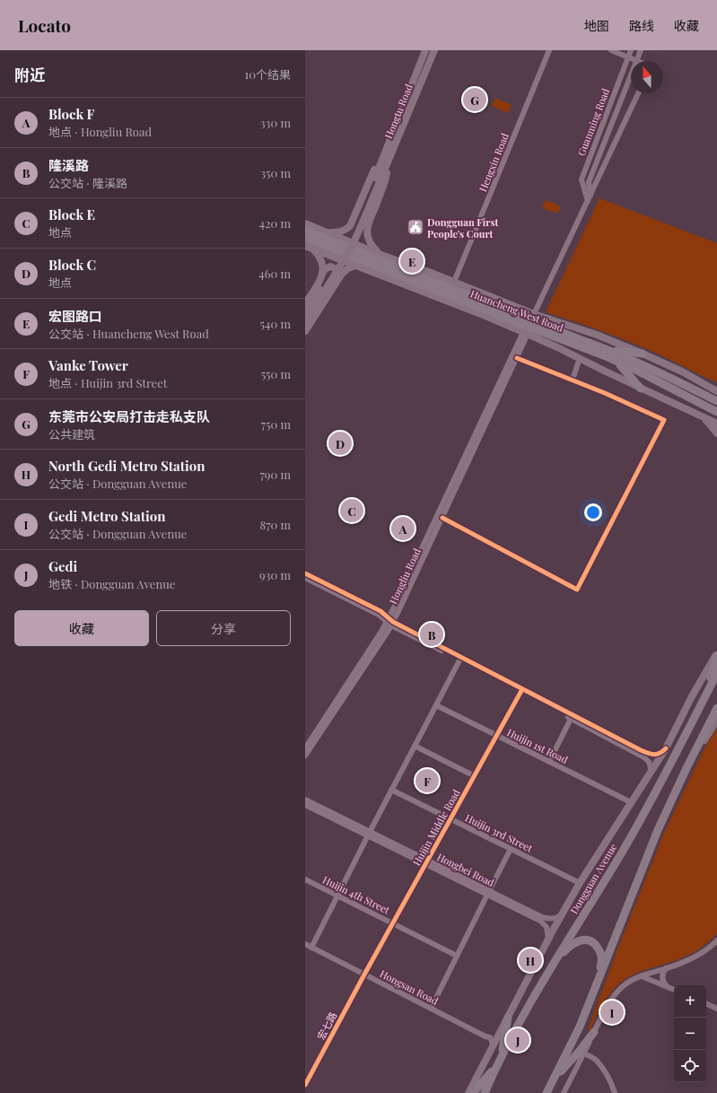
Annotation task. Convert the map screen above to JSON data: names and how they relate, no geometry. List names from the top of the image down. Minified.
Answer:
{"streets":{"highway":["Huancheng West Road","Dongguan Avenue"],"main road":["Hongtu Road"],"street":["Guanming Road","Hengxin Road","Hongliu Road","Huijin 1st Road","Huijin Middle Road","Huijin 3rd Street","Hongbei Road","Huijin 4th Street","Hongsan Road","宏七路"]},"crossings":[["Huijin 1st Road","Huijin Middle Road"],["Huijin Middle Road","Huijin 3rd Street"],["Huijin Middle Road","Hongbei Road"],["Huijin Middle Road","Huijin 4th Street"],["Huijin Middle Road","Hongsan Road"],["Huijin Middle Road","宏七路"],["Hongsan Road","宏七路"]],"places":{"public building":["Dongguan First People's Court"]},"north":"top","page":{"header":"Locato","nav":["地图","路线","收藏"],"heading":["附近","10个结果"],"pins":["G","E","D","C","A","B","F","H","I","J"],"list":[{"mark":"A","name":"Block F","note":"地点 · Hongliu Road","value":"330 m"},{"mark":"B","name":"隆溪路","note":"公交站 · 隆溪路","value":"350 m"},{"mark":"C","name":"Block E","note":"地点","value":"420 m"},{"mark":"D","name":"Block C","note":"地点","value":"460 m"},{"mark":"E","name":"宏图路口","note":"公交站 · Huancheng West Road","value":"540 m"},{"mark":"F","name":"Vanke Tower","note":"地点 · Huijin 3rd Street","value":"550 m"},{"mark":"G","name":"东莞市公安局打击走私支队","note":"公共建筑","value":"750 m"},{"mark":"H","name":"North Gedi Metro Station","note":"公交站 · Dongguan Avenue","value":"790 m"},{"mark":"I","name":"Gedi Metro Station","note":"公交站 · Dongguan Avenue","value":"870 m"},{"mark":"J","name":"Gedi","note":"地铁 · Dongguan Avenue","value":"930 m"}],"buttons":["收藏","分享"],"map_buttons":["+","−"]}}
